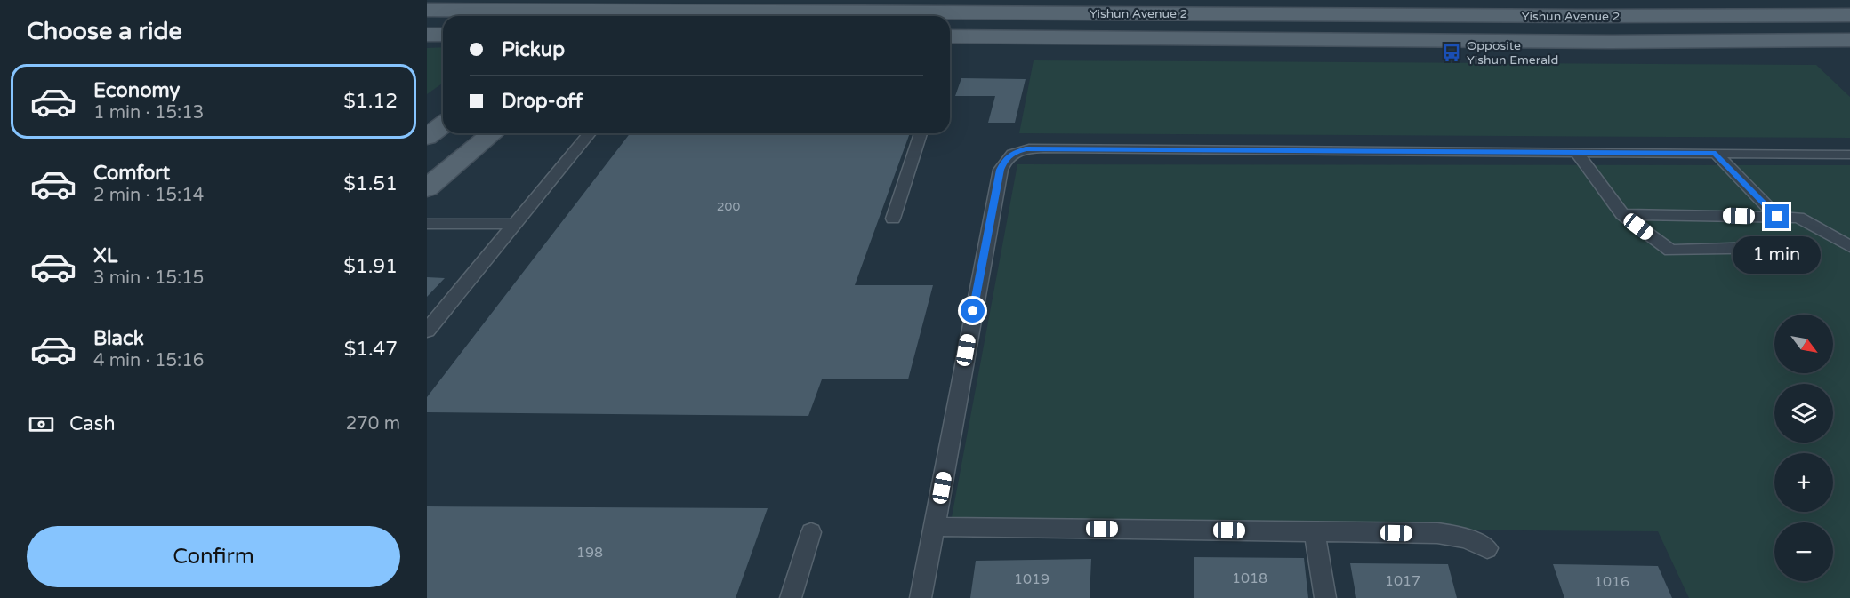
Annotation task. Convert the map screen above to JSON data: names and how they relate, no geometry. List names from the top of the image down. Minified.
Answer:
{"streets":{"main road":["Yishun Avenue 2"]},"places":{"bus stop":["Opposite Yishun Emerald"]},"house_numbers":["200","198","1018","1019","1017","1016"],"north":"bottom right","page":{"heading":"Choose a ride","banner":["Pickup","Drop-off"],"list":[{"name":"Economy","note":"1 min · 15:13","value":"$1.12"},{"name":"Comfort","note":"2 min · 15:14","value":"$1.51"},{"name":"XL","note":"3 min · 15:15","value":"$1.91"},{"name":"Black","note":"4 min · 15:16","value":"$1.47"}],"bubble":"1 min","map_buttons":["+","−"],"pay":["Cash","270 m"],"buttons":"Confirm"}}
